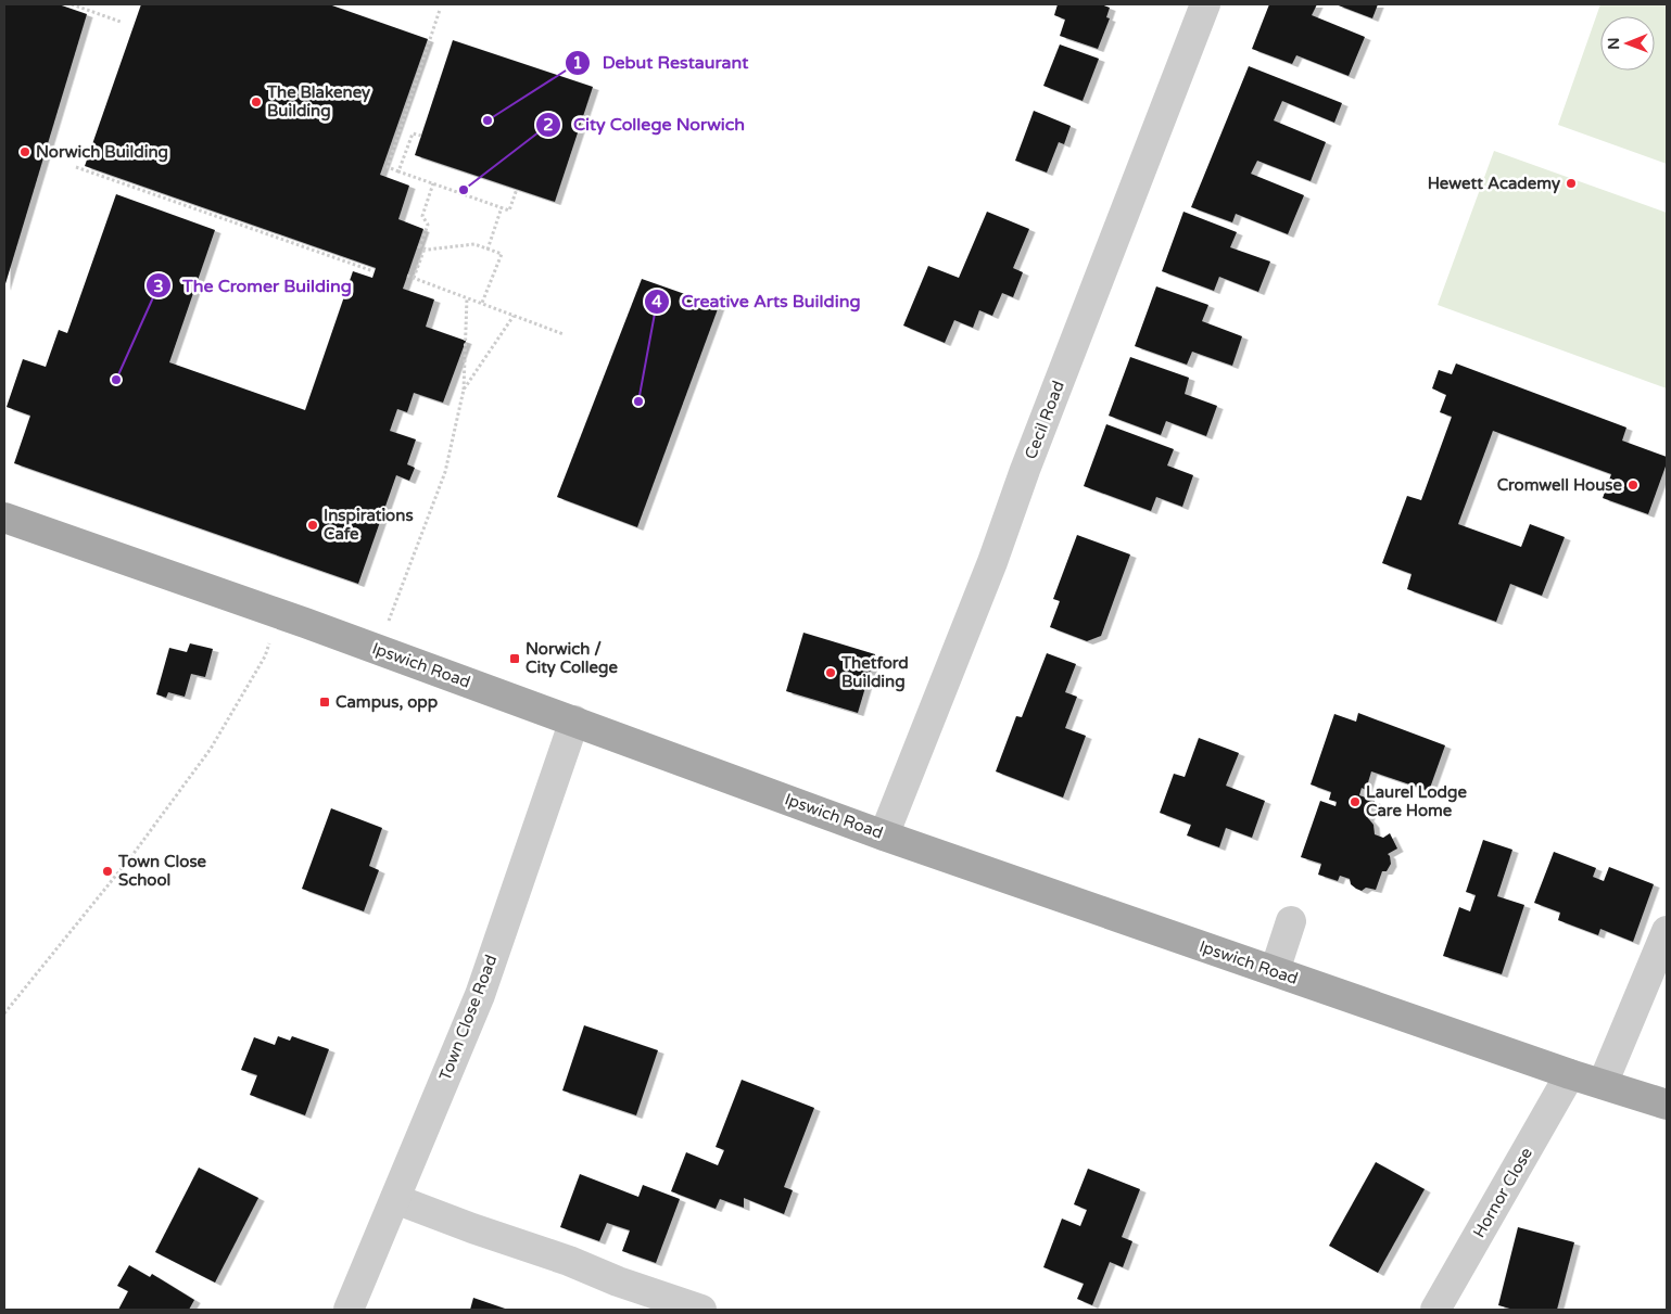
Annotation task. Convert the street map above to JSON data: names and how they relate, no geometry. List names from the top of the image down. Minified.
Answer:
{"streets":{"main road":["Ipswich Road"],"street":["Cecil Road","Town Close Road","Hornor Close"]},"crossings":[["Cecil Road","Ipswich Road"],["Ipswich Road","Town Close Road"],["Ipswich Road","Hornor Close"]],"places":{"other":["The Blakeney Building","Debut Restaurant","Norwich Building","Hewett Academy","City College Norwich","The Cromer Building","Creative Arts Building","Cromwell House","Inspirations Cafe","Thetford Building","Laurel Lodge Care Home","Town Close School"],"transit":["Norwich / City College","Campus, opp"]},"north":"left"}
